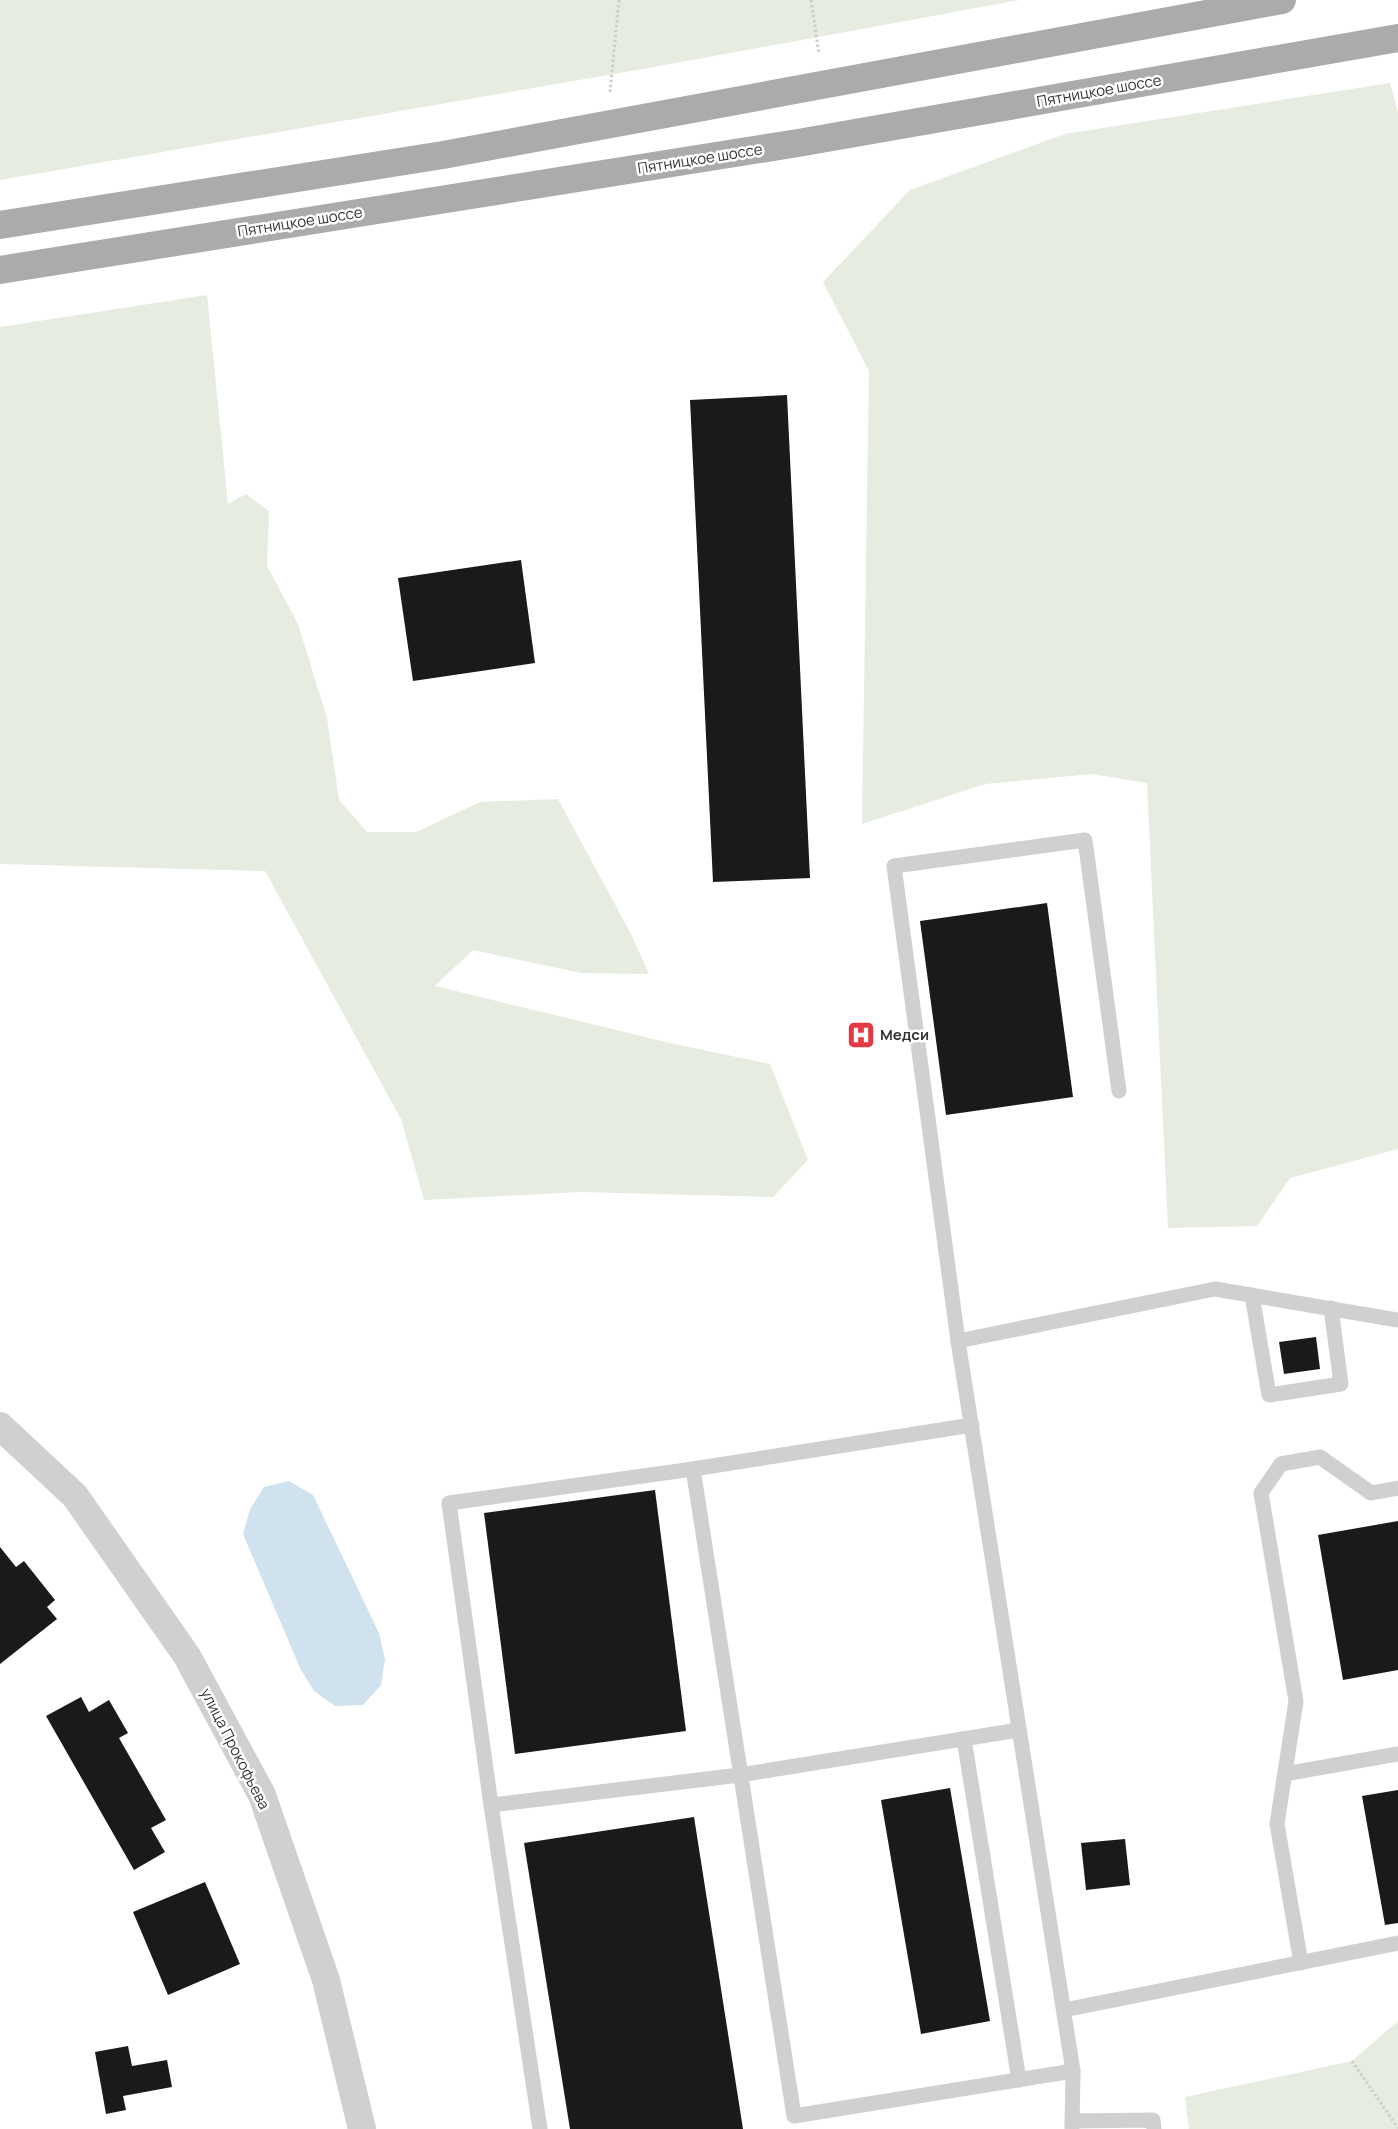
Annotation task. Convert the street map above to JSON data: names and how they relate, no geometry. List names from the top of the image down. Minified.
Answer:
{"streets":{"main road":["Пятницкое шоссе"],"street":["улица Прокофьева"]},"places":{"hospital":["Медси"]}}
